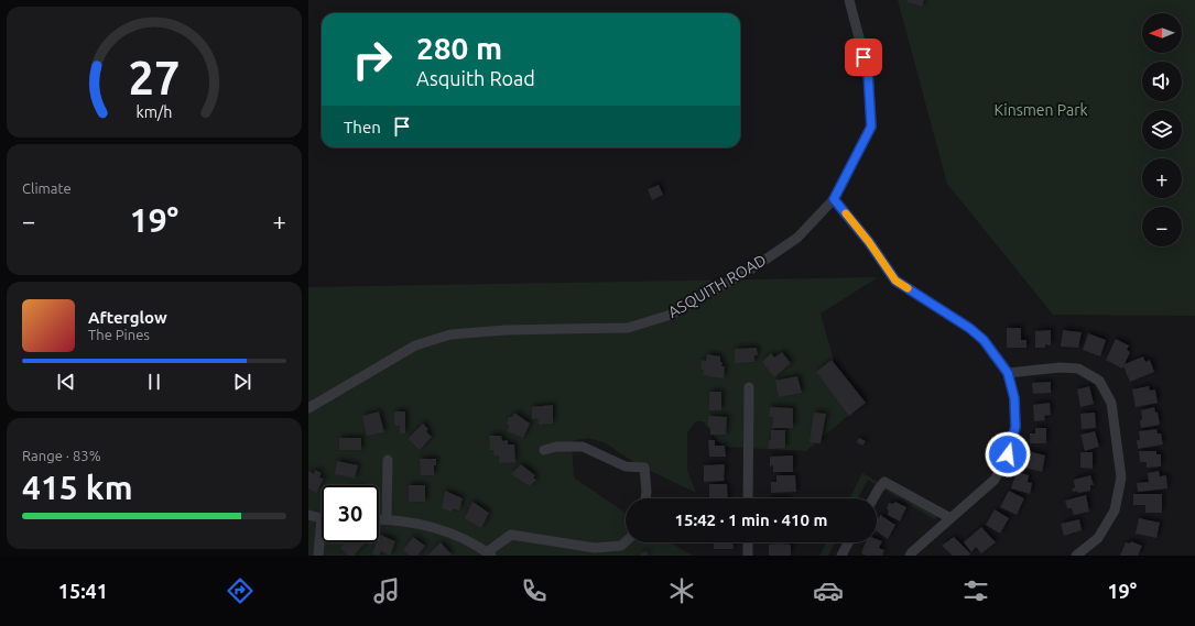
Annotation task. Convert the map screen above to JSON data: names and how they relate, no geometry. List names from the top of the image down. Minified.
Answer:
{"streets":{"street":["ASQUITH ROAD"]},"parks":["Kinsmen Park"],"north":"left","page":{"map_buttons":["+","−"],"turn":["280 m","Asquith Road"],"then":"Then","tile":["Climate",["Range · 83%","415 km"]],"heat":["−","19°","+"],"song":["Afterglow","The Pines"],"limit":"30","trip":"15:42 · 1 min · 410 m","tabs":["15:41","19°"],"gauge":["27","km/h"]}}
